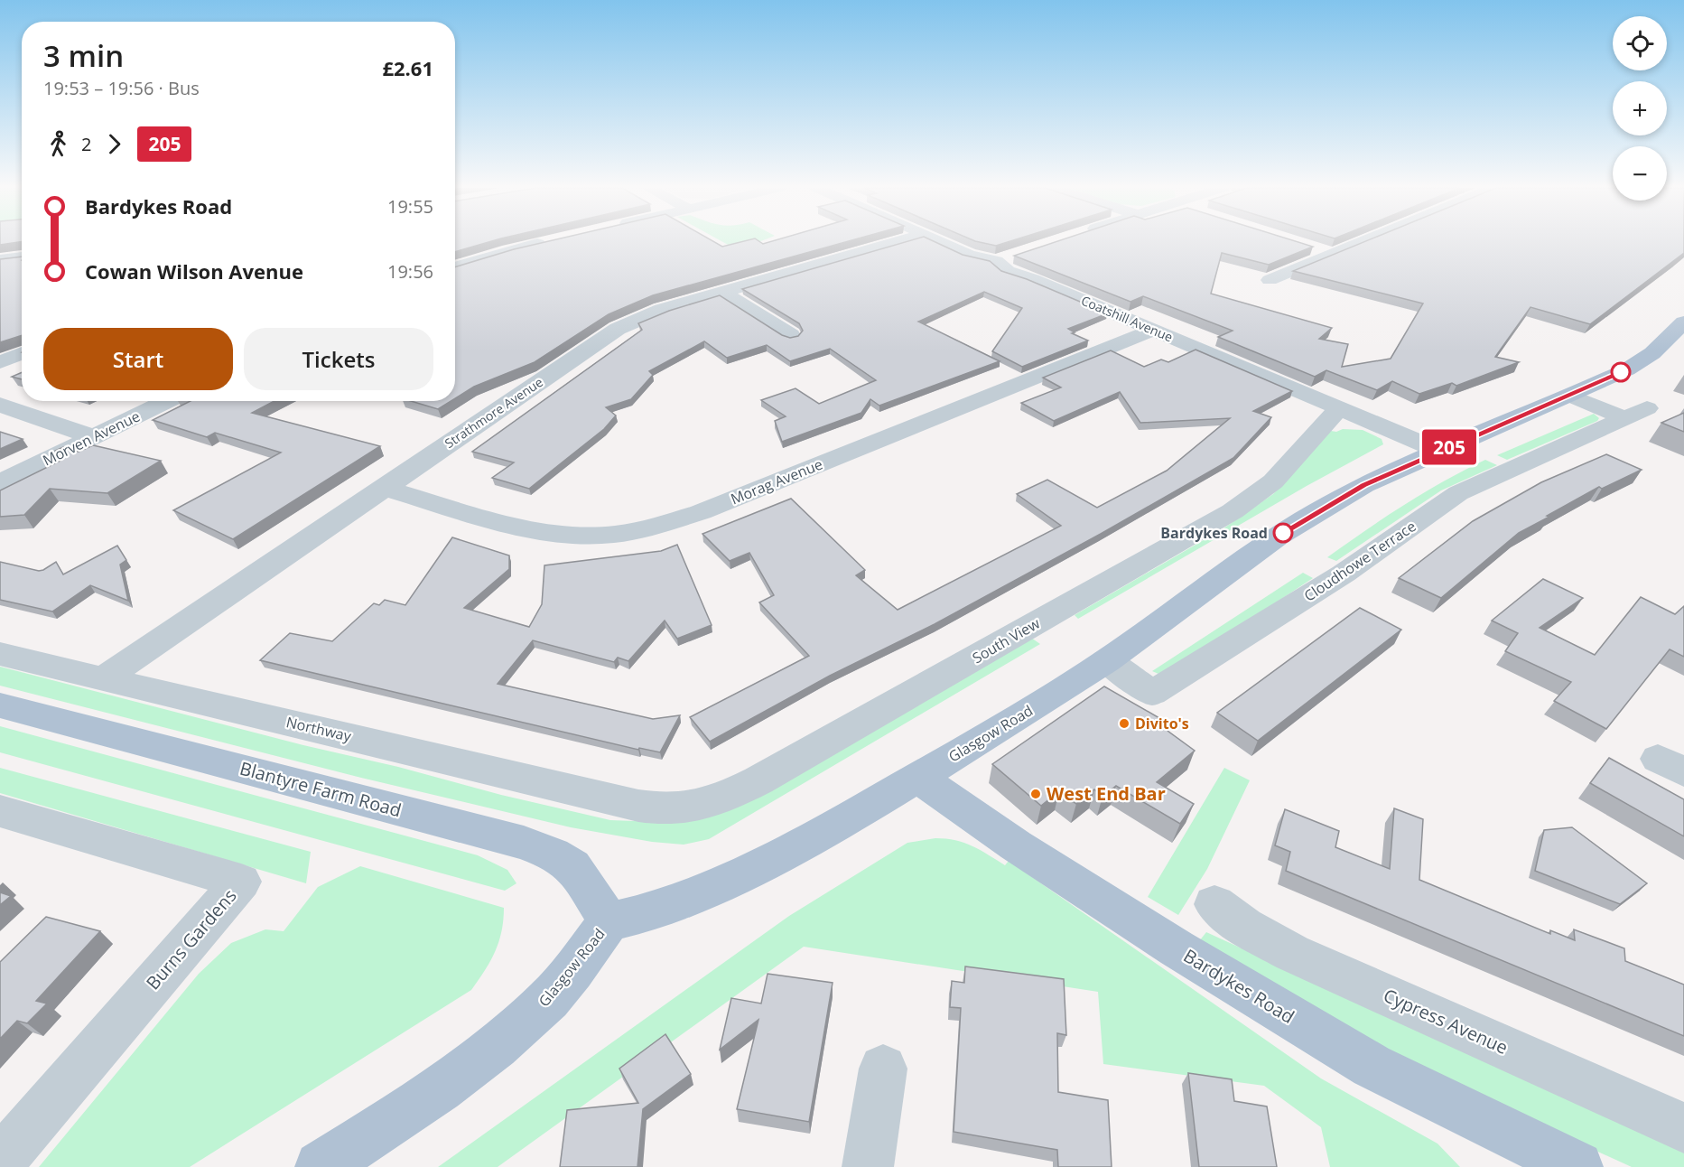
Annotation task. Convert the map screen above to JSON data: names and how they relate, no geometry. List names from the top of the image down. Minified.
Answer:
{"streets":{"main road":["Glasgow Road","Blantyre Farm Road","Bardykes Road"],"street":["Coatshill Avenue","Strathmore Avenue","Morven Avenue","Morag Avenue","Cloudhowe Terrace","South View","Northway","Burns Gardens","Cypress Avenue"]},"crossings":[["Coatshill Avenue","Morag Avenue"],["Coatshill Avenue","South View"],["Coatshill Avenue","Glasgow Road"],["Strathmore Avenue","Morag Avenue"],["Strathmore Avenue","Northway"],["Cloudhowe Terrace","Glasgow Road"],["South View","Northway"],["Glasgow Road","Blantyre Farm Road"],["Glasgow Road","Bardykes Road"]],"places":["Bardykes Road","Divito's","West End Bar"],"lines":["bus line 205"],"page":{"on_map":"205","map_buttons":["+","−"],"heading":["3 min","19:53 – 19:56 · Bus","£2.61"],"legs":["2","205"],"list":[{"name":"Bardykes Road","value":"19:55"},{"name":"Cowan Wilson Avenue","value":"19:56"}],"buttons":["Start","Tickets"]}}
